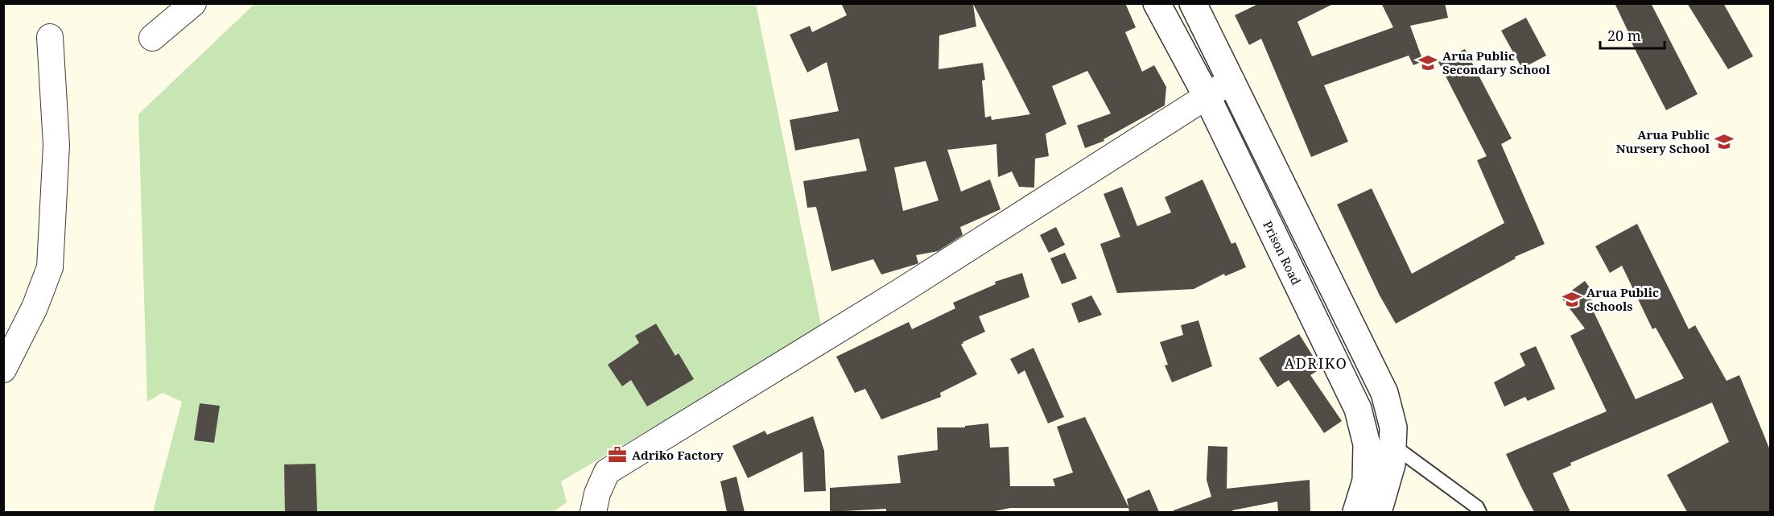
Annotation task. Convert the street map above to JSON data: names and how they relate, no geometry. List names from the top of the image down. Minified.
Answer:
{"streets":{"street":["Prison Road"]},"districts":["ADRIKO"],"places":{"school or university":["Arua Public Secondary School","Arua Public Nursery School","Arua Public Schools"],"office":["Adriko Factory"]},"scale_bar":"20 m"}
